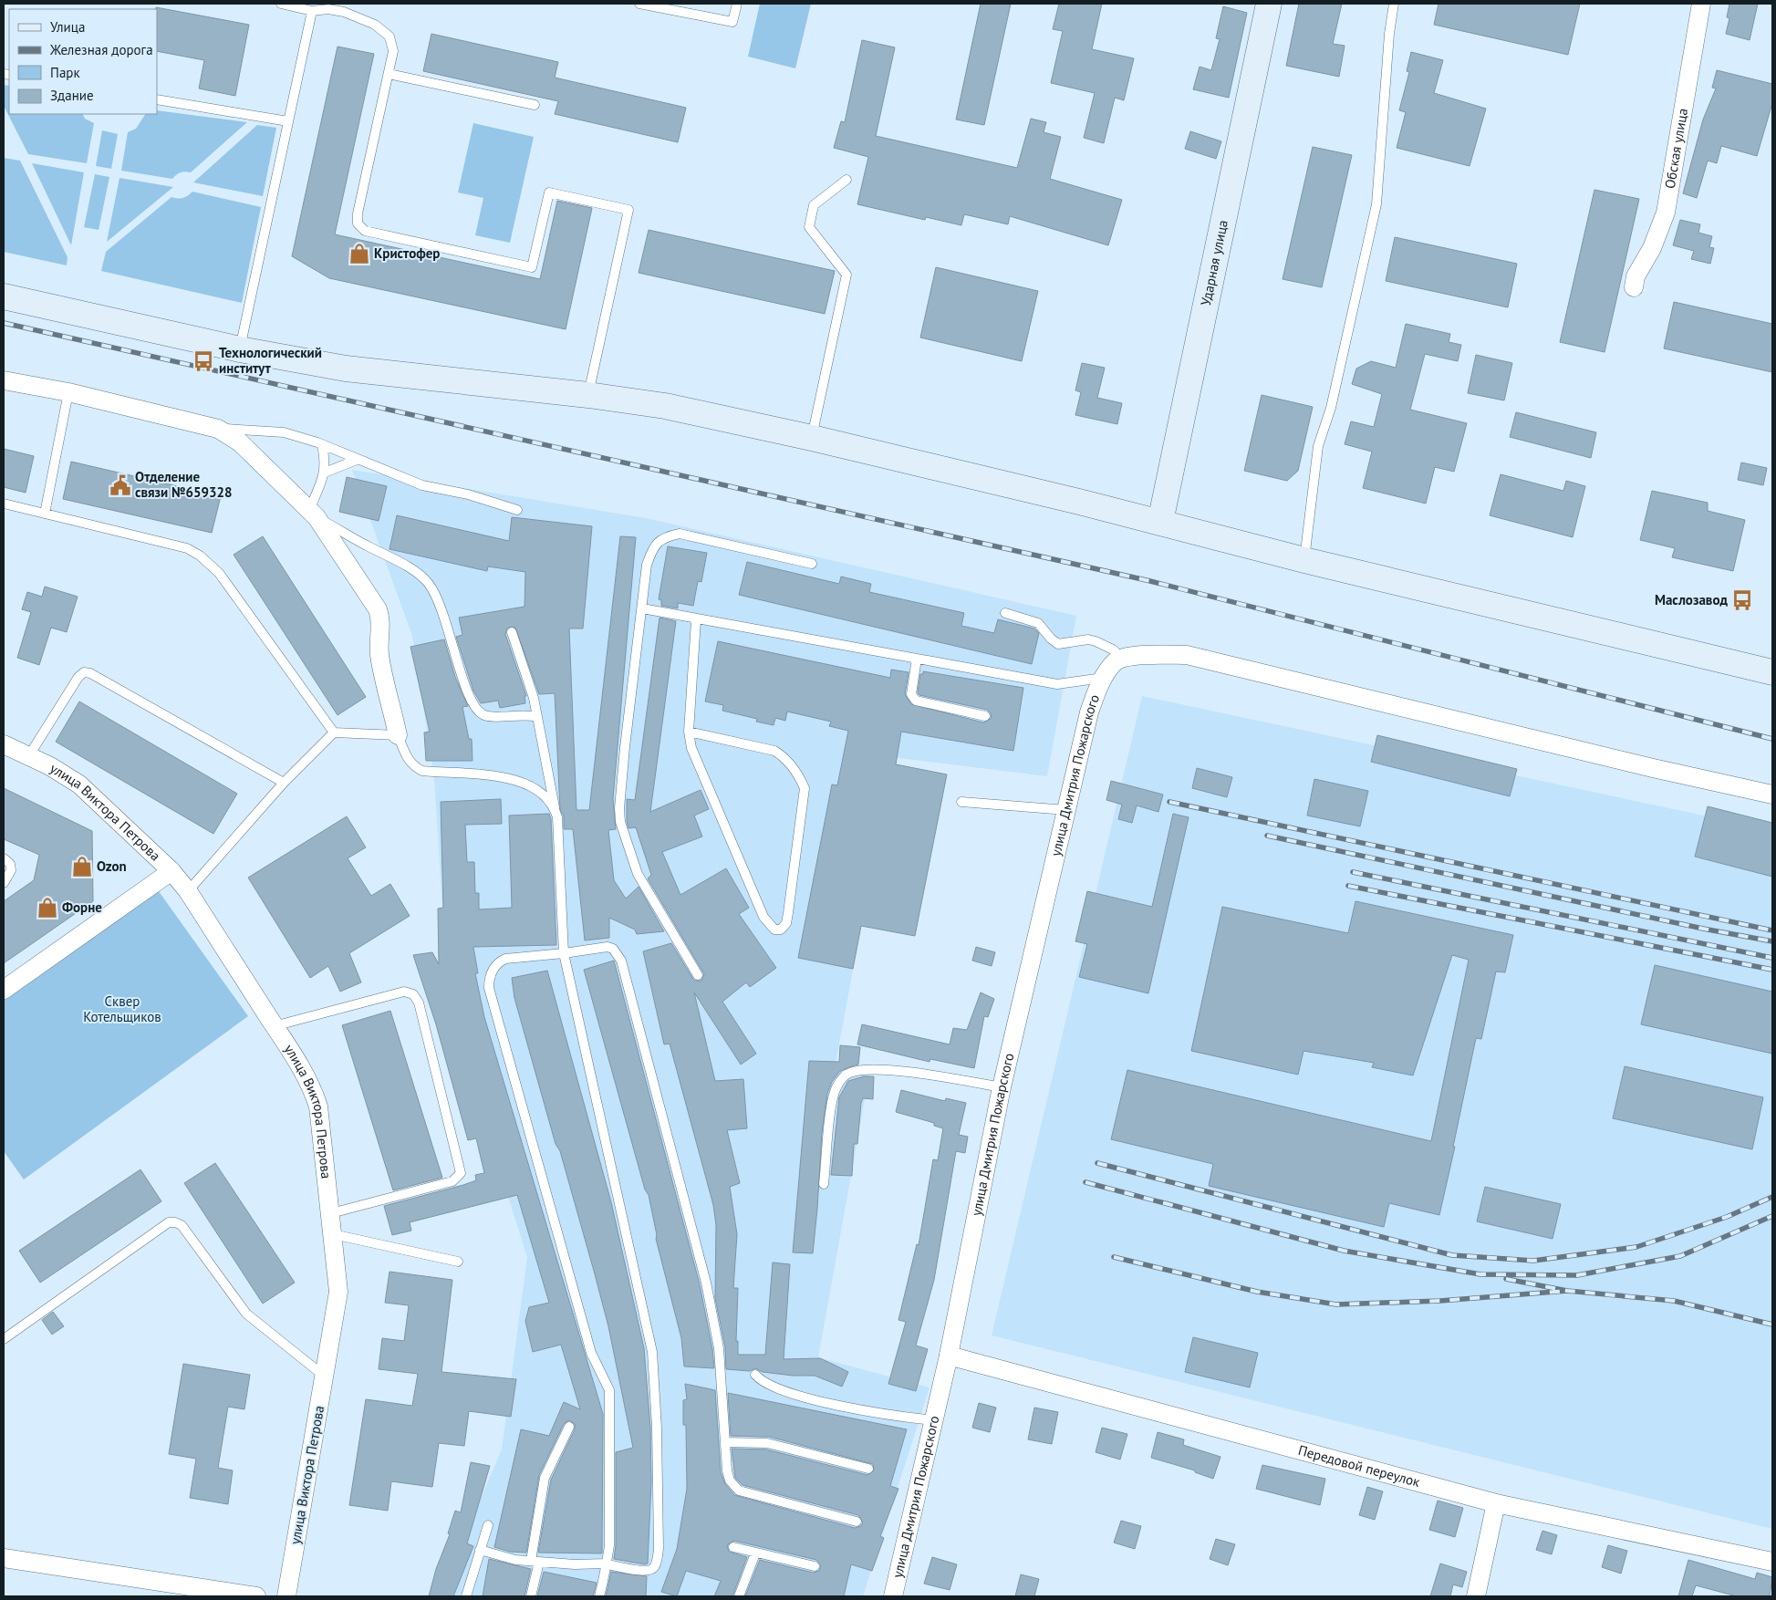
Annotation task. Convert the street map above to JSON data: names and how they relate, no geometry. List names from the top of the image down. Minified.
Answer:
{"streets":{"main road":["Ударная улица"],"street":["Обская улица","улица Дмитрия Пожарского","улица Виктора Петрова","Передовой переулок"]},"crossings":[["улица Дмитрия Пожарского","Передовой переулок"]],"parks":["Сквер Котельщиков"],"places":{"shop":["Кристофер","Ozon","Форне"],"bus stop":["Технологический институт","Маслозавод"],"public building":["Отделение связи №659328"]},"legend":["Улица","Железная дорога","Парк","Здание"]}
